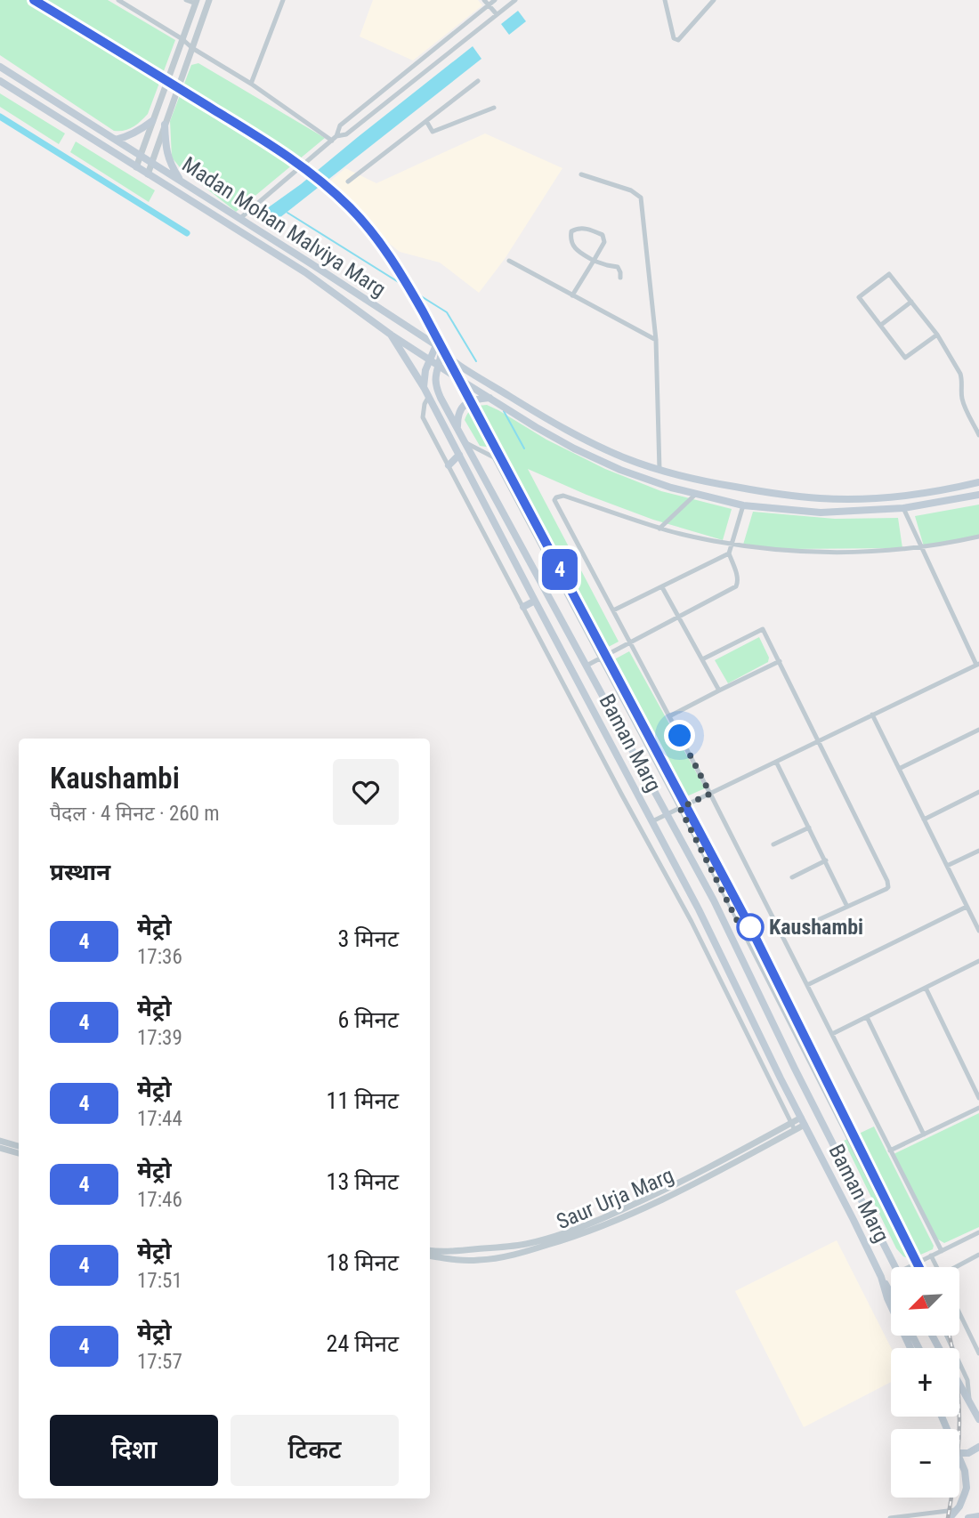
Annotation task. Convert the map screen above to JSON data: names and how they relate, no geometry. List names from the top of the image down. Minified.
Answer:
{"streets":{"main road":["Madan Mohan Malviya Marg","Baman Marg"],"street":["Saur Urja Marg"]},"crossings":[["Madan Mohan Malviya Marg","Baman Marg"],["Baman Marg","Saur Urja Marg"]],"places":["Kaushambi"],"lines":["metro line 4"],"north":"bottom left","page":{"on_map":"4","heading":[["Kaushambi","पैदल · 4 मिनट · 260 m"],"प्रस्थान"],"list":[{"mark":"4","name":"मेट्रो","note":"17:36","value":"3 मिनट"},{"mark":"4","name":"मेट्रो","note":"17:39","value":"6 मिनट"},{"mark":"4","name":"मेट्रो","note":"17:44","value":"11 मिनट"},{"mark":"4","name":"मेट्रो","note":"17:46","value":"13 मिनट"},{"mark":"4","name":"मेट्रो","note":"17:51","value":"18 मिनट"},{"mark":"4","name":"मेट्रो","note":"17:57","value":"24 मिनट"}],"map_buttons":["+","−"],"buttons":["दिशा","टिकट"]}}
